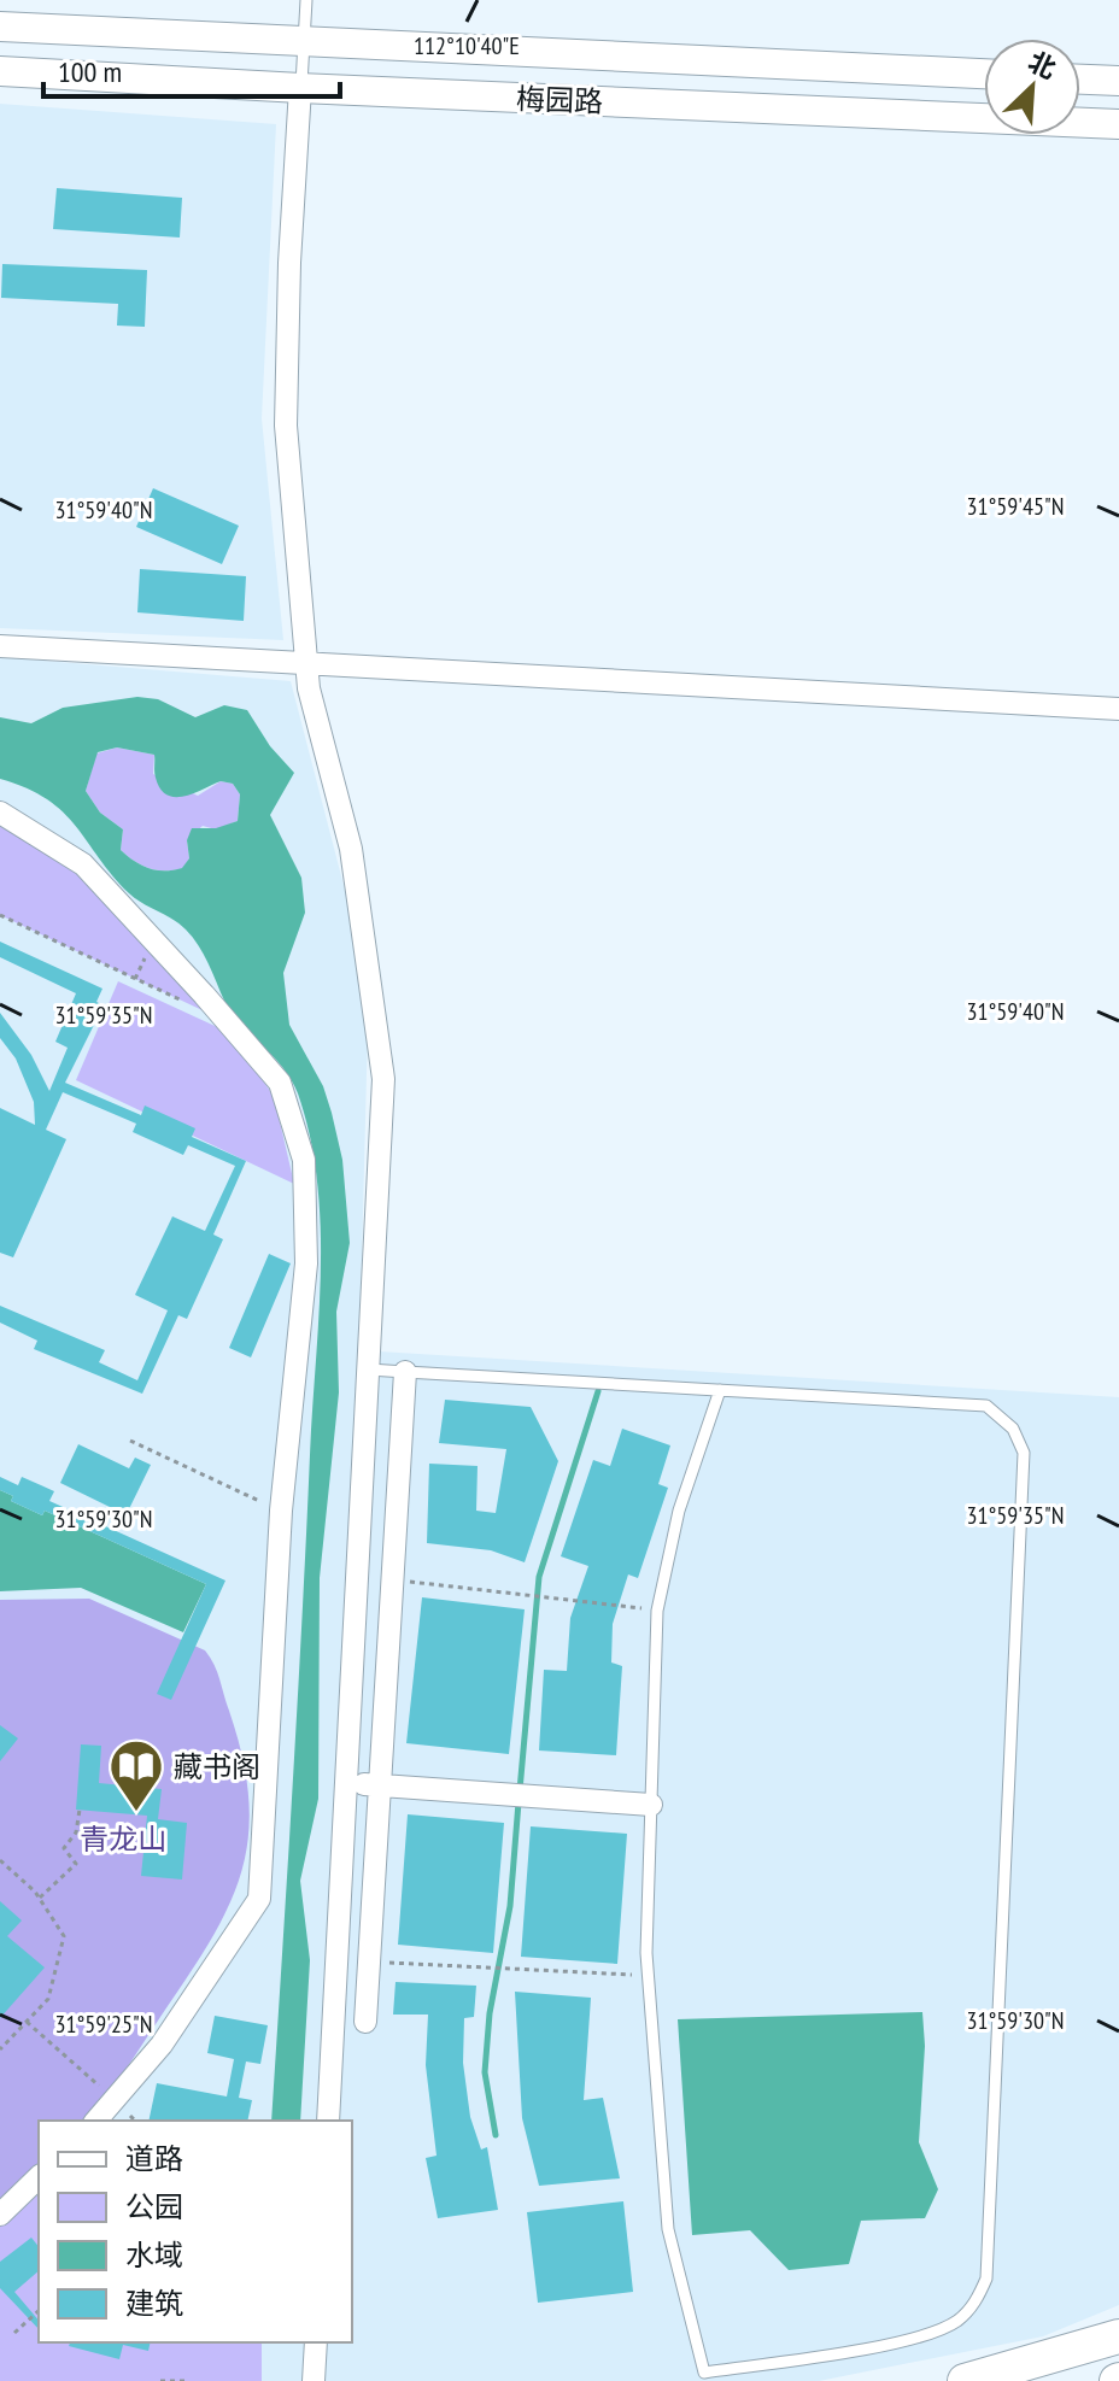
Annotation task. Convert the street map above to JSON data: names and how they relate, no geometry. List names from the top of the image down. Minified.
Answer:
{"streets":{"main road":["梅园路"]},"parks":["青龙山"],"places":{"library":["藏书阁"]},"legend":["道路","公园","水域","建筑"],"scale_bar":"100 m","north":"top right","coordinates":["112°10'40\"E","31°59'45\"N","31°59'40\"N","31°59'35\"N","31°59'30\"N","31°59'25\"N"]}
